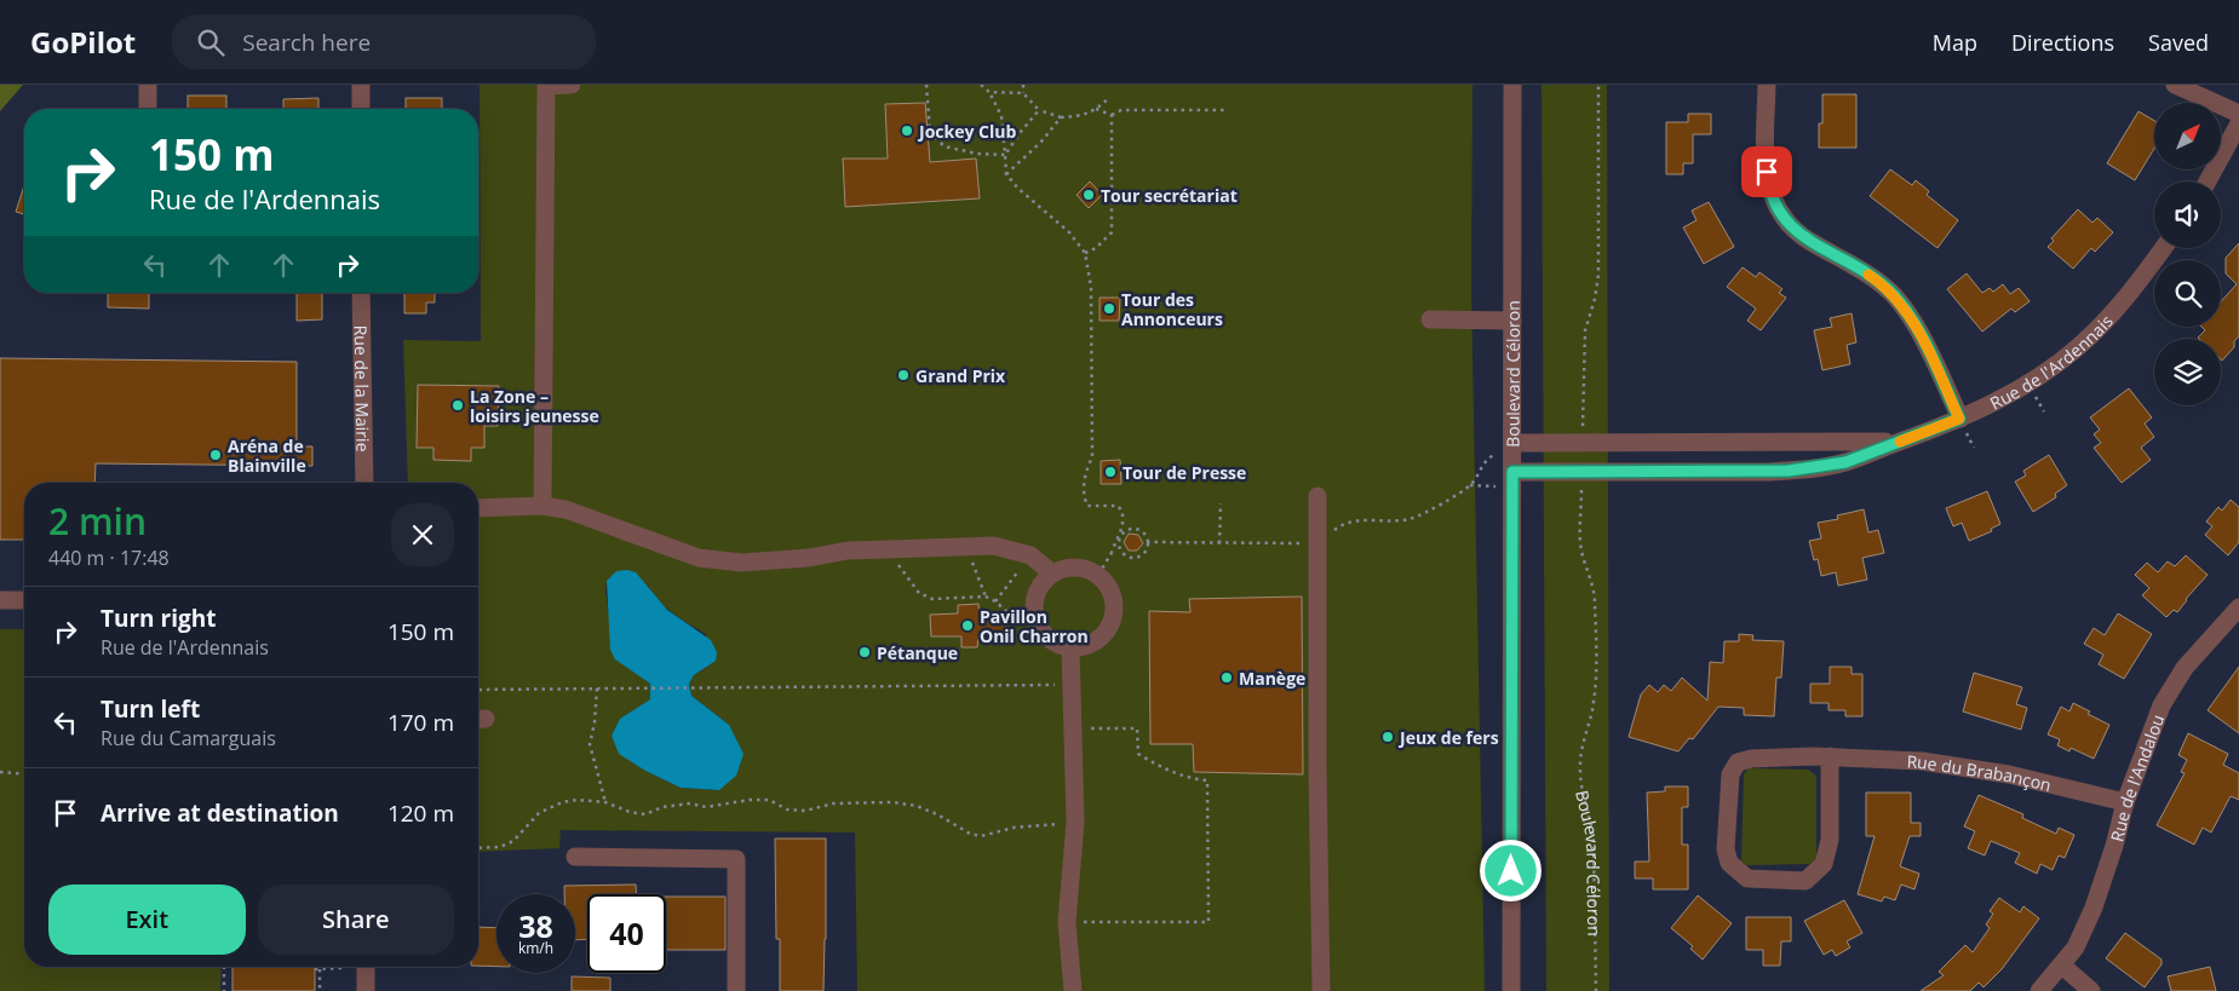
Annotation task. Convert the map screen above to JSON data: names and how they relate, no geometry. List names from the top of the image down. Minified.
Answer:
{"streets":{"street":["Rue de l'Ardennais","Boulevard Céloron","Rue de la Mairie","Rue du Brabançon","Rue de l'Andalou"]},"crossings":[["Rue de l'Ardennais","Boulevard Céloron"],["Rue du Brabançon","Rue de l'Andalou"]],"places":["Jockey Club","Tour secrétariat","Tour des Annonceurs","Grand Prix","La Zone – loisirs jeunesse","Aréna de Blainville","Tour de Presse","Pavillon Onil Charron","Pétanque","Manège","Jeux de fers"],"north":"top right","page":{"header":"GoPilot","search":"Search here","nav":["Map","Directions","Saved"],"turn":["150 m","Rue de l'Ardennais"],"heading":["2 min","440 m · 17:48"],"list":[{"name":"Turn right","note":"Rue de l'Ardennais","value":"150 m"},{"name":"Turn left","note":"Rue du Camarguais","value":"170 m"},{"name":"Arrive at destination","value":"120 m"}],"buttons":["Exit","Share"],"speed":"38 km/h","limit":"40"}}
